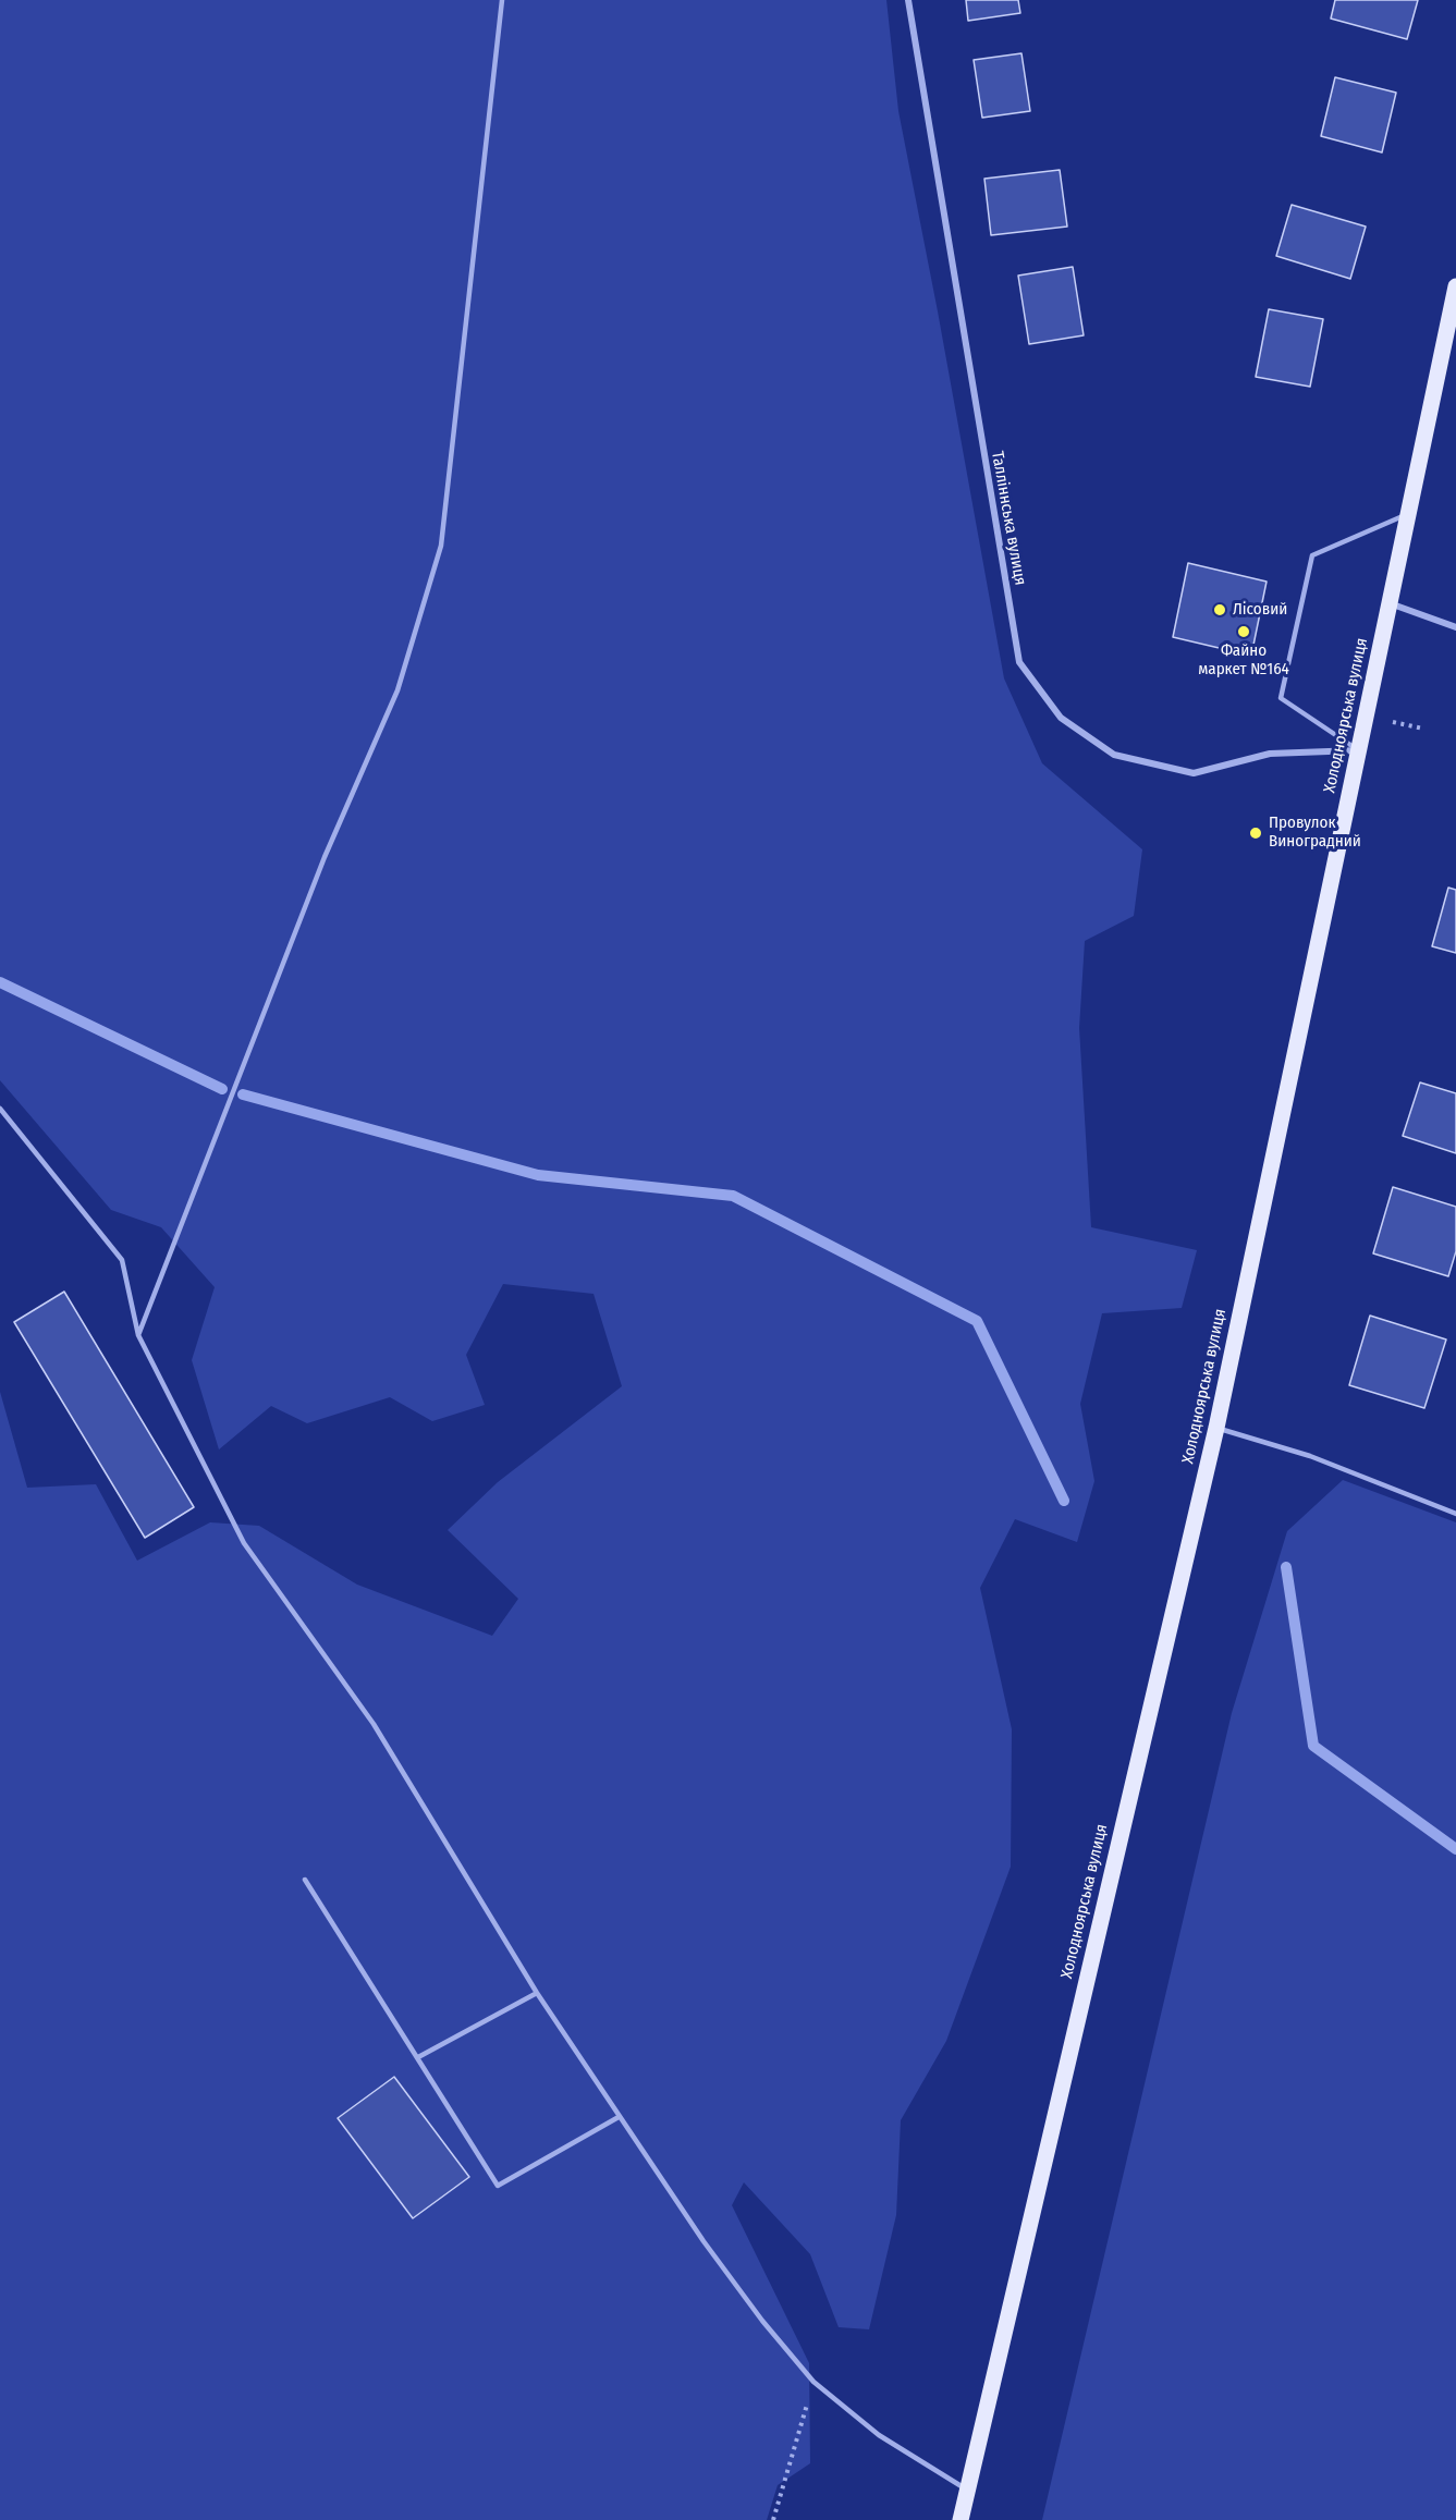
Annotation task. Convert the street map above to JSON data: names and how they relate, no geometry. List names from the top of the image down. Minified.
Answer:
{"streets":{"main road":["Холодноярська вулиця"],"street":["Талліннська вулиця"]},"crossings":[["Талліннська вулиця","Холодноярська вулиця"]],"places":["Лісовий","Файно маркет №164","Провулок Виноградний"]}
